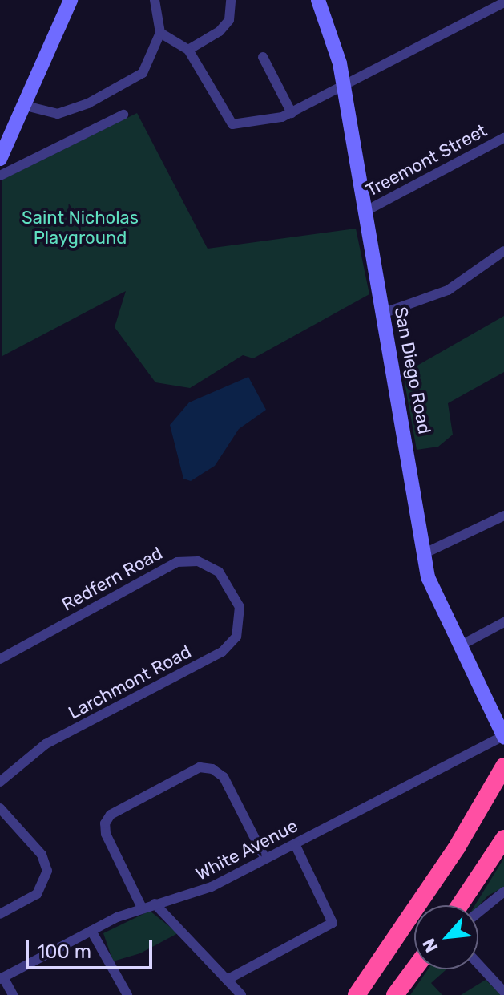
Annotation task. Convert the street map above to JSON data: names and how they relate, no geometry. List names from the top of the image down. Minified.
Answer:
{"streets":{"street":["Treemont Street","San Diego Road","Redfern Road","Larchmont Road","White Avenue"]},"crossings":[["Treemont Street","San Diego Road"],["San Diego Road","White Avenue"],["Redfern Road","Larchmont Road"]],"parks":["Saint Nicholas Playground"],"scale_bar":"100 m","north":"bottom left"}
